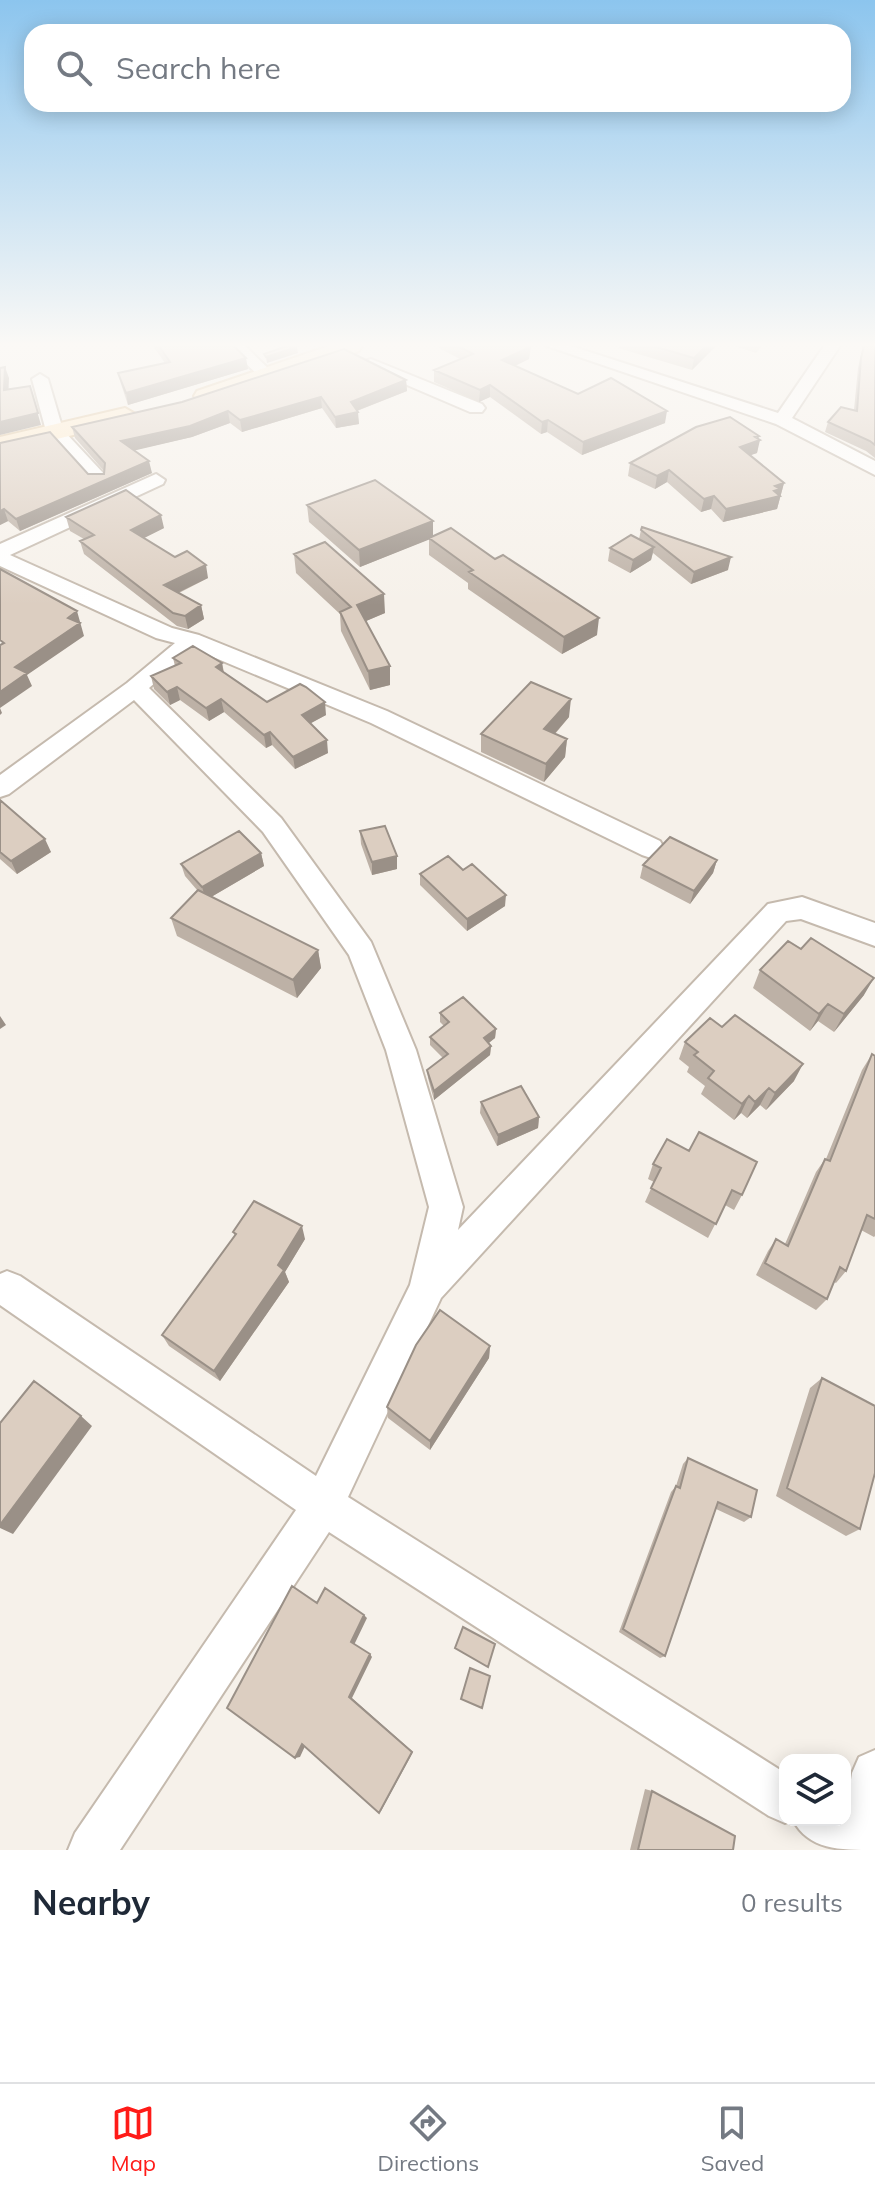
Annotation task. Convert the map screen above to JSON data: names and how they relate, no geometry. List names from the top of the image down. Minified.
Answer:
{"page":{"search":"Search here","heading":["Nearby","0 results"],"nav":["Map","Directions","Saved"]}}
